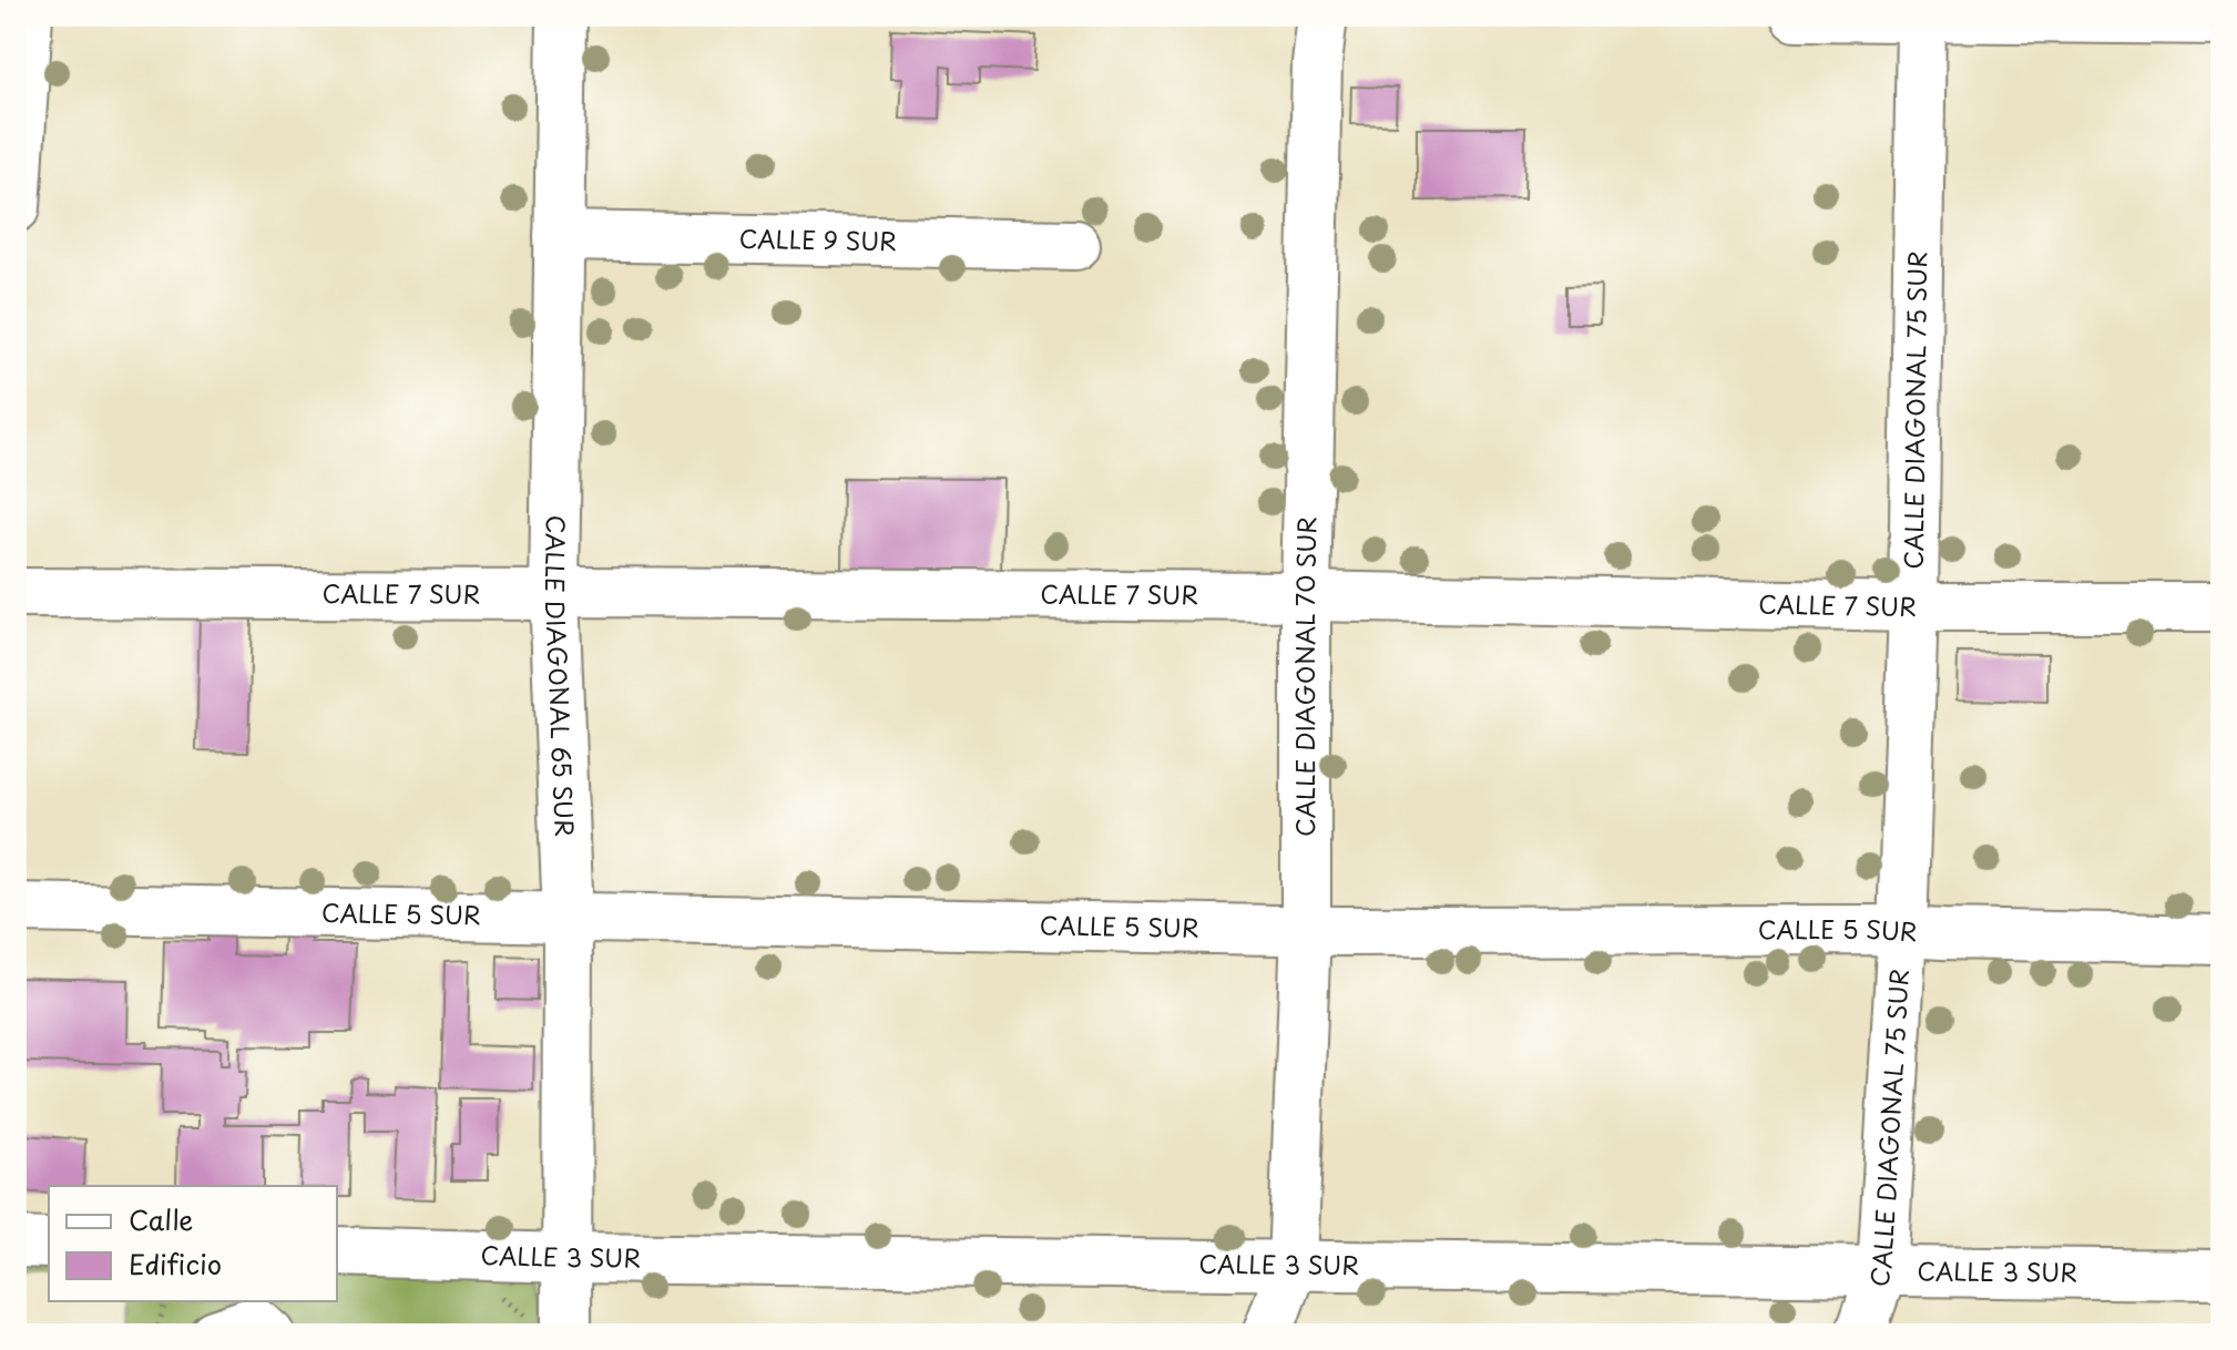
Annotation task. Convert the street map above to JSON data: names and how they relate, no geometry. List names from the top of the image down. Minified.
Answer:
{"streets":{"street":["CALLE 9 SUR","CALLE DIAGONAL 75 SUR","CALLE 7 SUR","CALLE DIAGONAL 65 SUR","CALLE DIAGONAL 70 SUR","CALLE 5 SUR","CALLE 3 SUR"]},"crossings":[["CALLE 9 SUR","CALLE DIAGONAL 65 SUR"],["CALLE DIAGONAL 75 SUR","CALLE 7 SUR"],["CALLE DIAGONAL 75 SUR","CALLE 5 SUR"],["CALLE DIAGONAL 75 SUR","CALLE 3 SUR"],["CALLE 7 SUR","CALLE DIAGONAL 65 SUR"],["CALLE 7 SUR","CALLE DIAGONAL 70 SUR"],["CALLE DIAGONAL 65 SUR","CALLE 5 SUR"],["CALLE DIAGONAL 65 SUR","CALLE 3 SUR"],["CALLE DIAGONAL 70 SUR","CALLE 5 SUR"],["CALLE DIAGONAL 70 SUR","CALLE 3 SUR"]],"legend":["Calle","Edificio"]}
